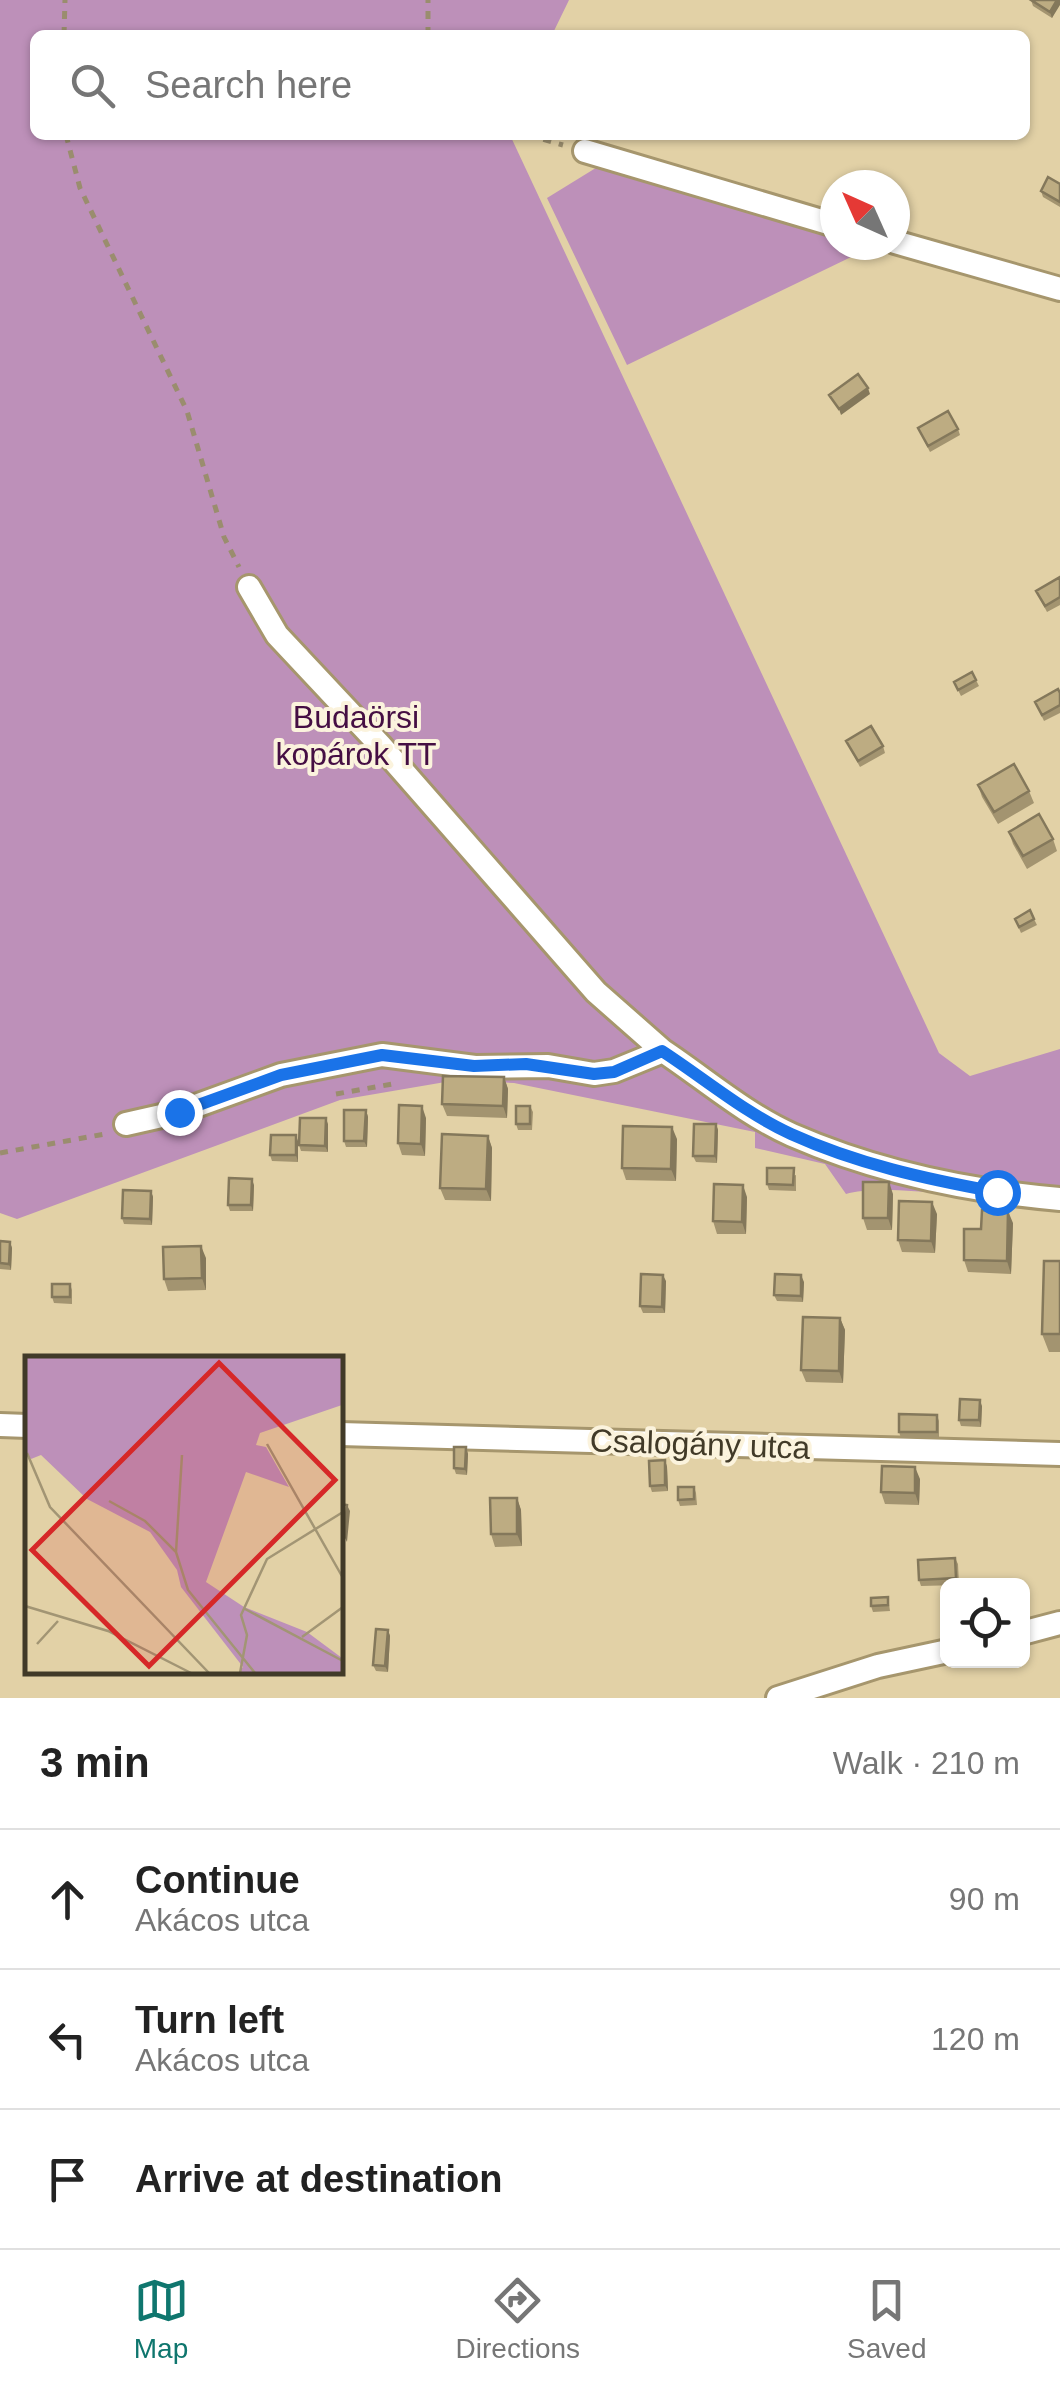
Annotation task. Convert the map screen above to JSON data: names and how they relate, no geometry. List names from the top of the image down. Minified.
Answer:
{"streets":{"street":["Csalogány utca"]},"parks":["Budaörsi kopárok TT"],"north":"top left","page":{"search":"Search here","heading":["3 min","Walk · 210 m"],"list":[["Continue","Akácos utca","90 m"],["Turn left","Akácos utca","120 m"],"Arrive at destination"],"nav":["Map","Directions","Saved"]}}
